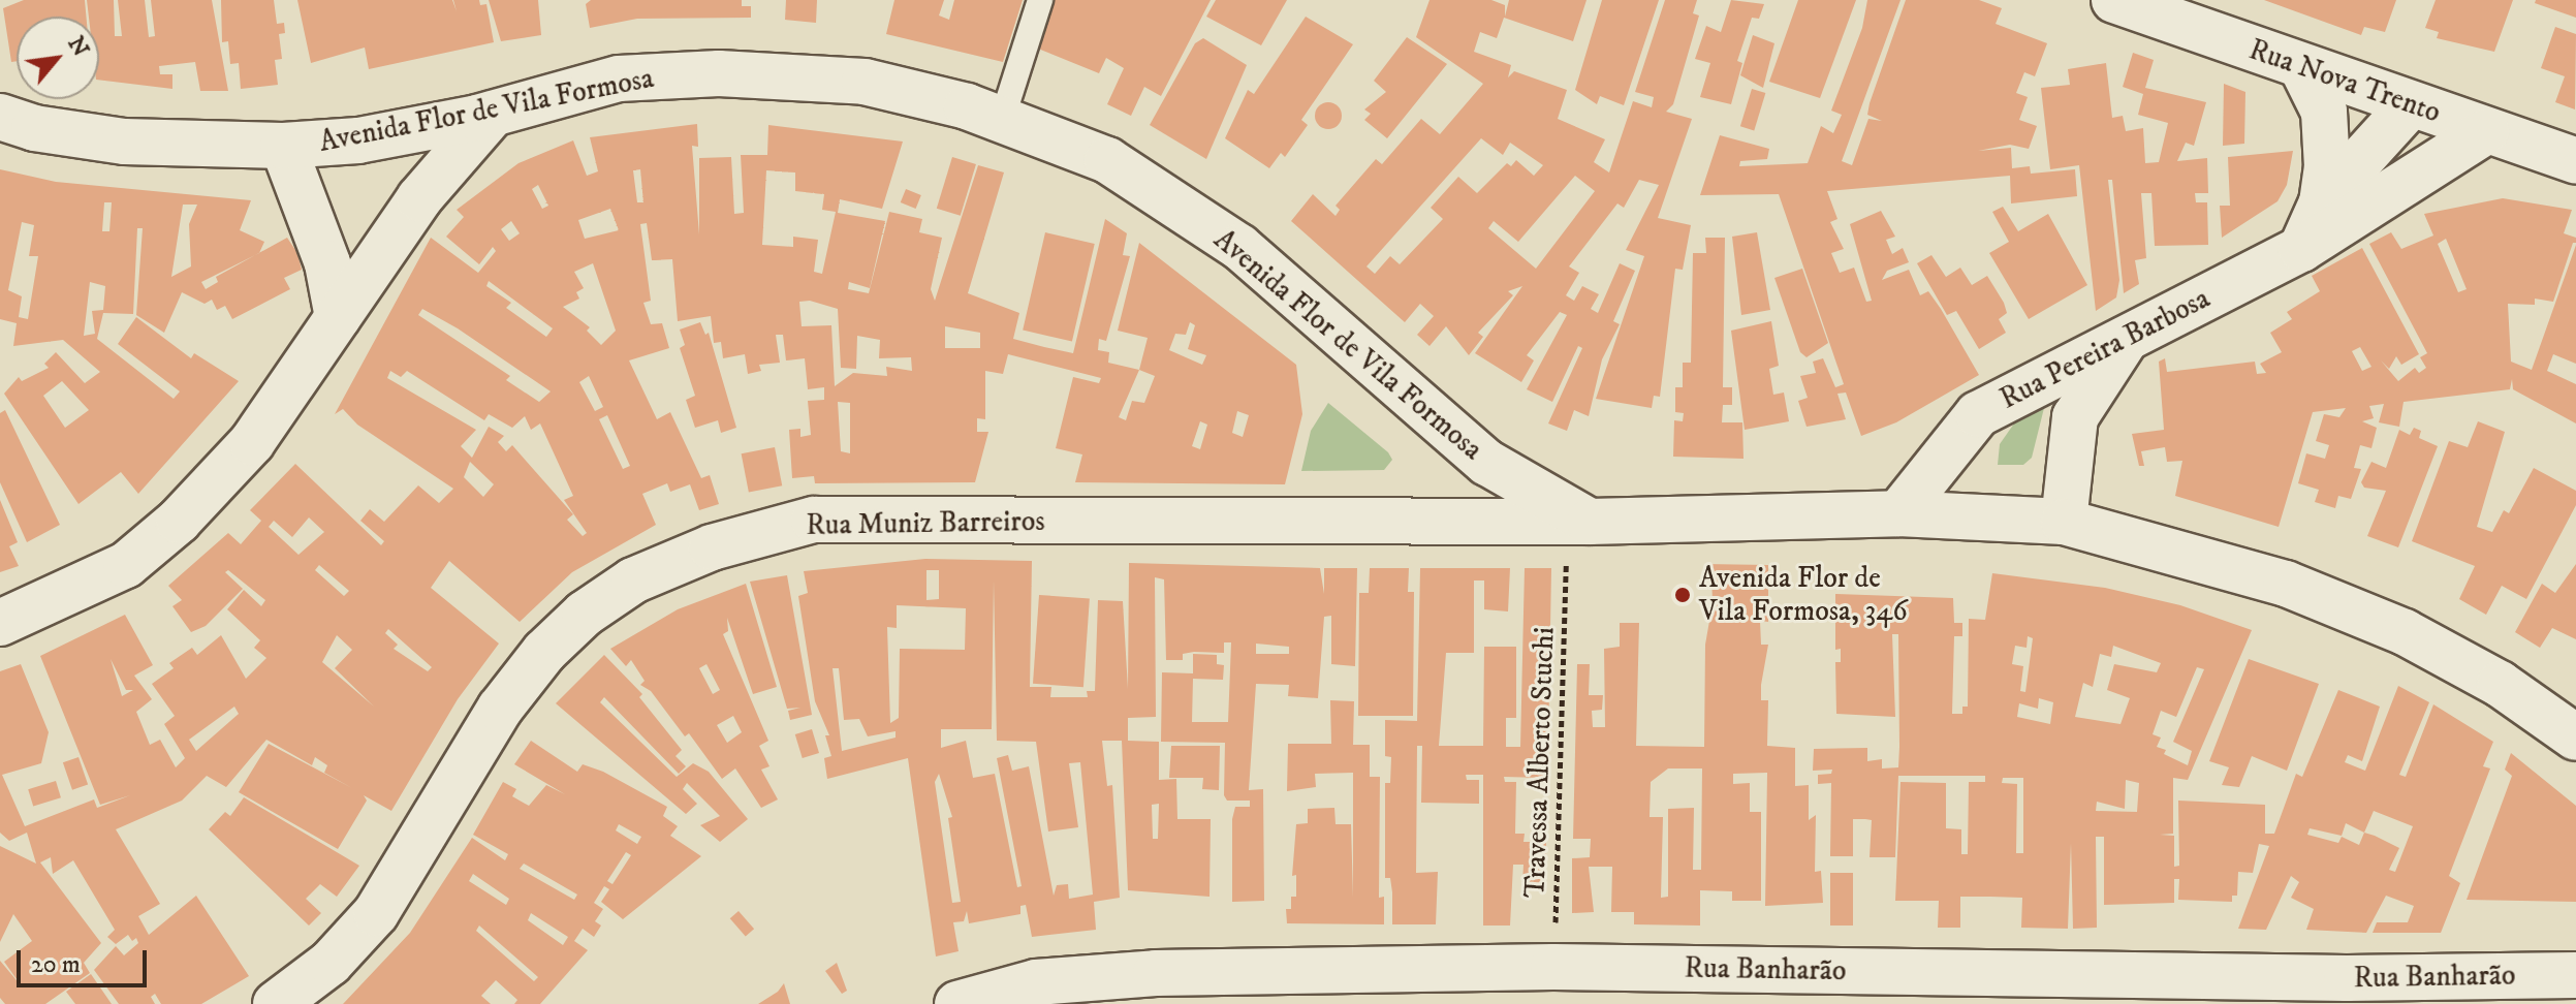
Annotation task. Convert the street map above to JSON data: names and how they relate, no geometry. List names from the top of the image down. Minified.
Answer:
{"streets":{"street":["Rua Nova Trento","Avenida Flor de Vila Formosa","Rua Pereira Barbosa","Rua Muniz Barreiros","Rua Banharão"],"path":["Travessa Alberto Stuchi"]},"crossings":[["Rua Nova Trento","Rua Pereira Barbosa"],["Avenida Flor de Vila Formosa","Rua Muniz Barreiros"],["Avenida Flor de Vila Formosa","Travessa Alberto Stuchi"],["Rua Muniz Barreiros","Travessa Alberto Stuchi"],["Travessa Alberto Stuchi","Rua Banharão"]],"places":["Avenida Flor de Vila Formosa, 346"],"scale_bar":"20 m","north":"top right"}
